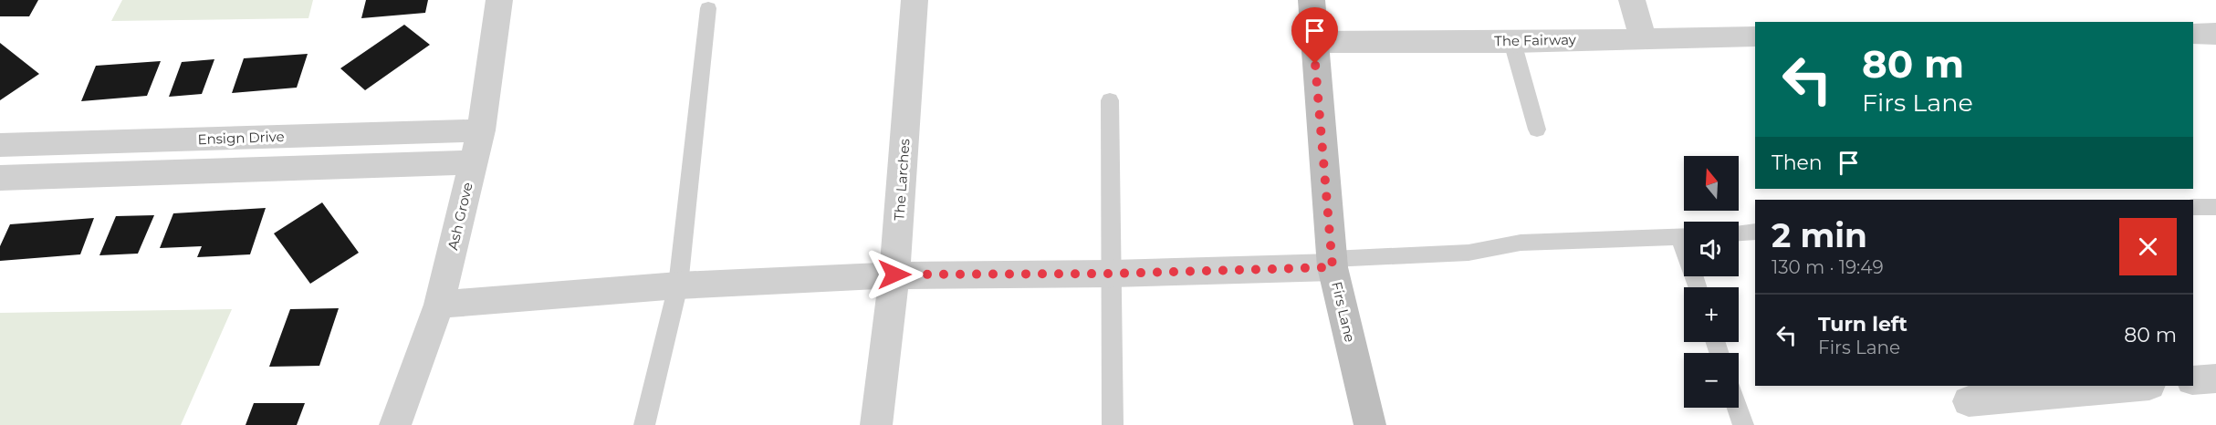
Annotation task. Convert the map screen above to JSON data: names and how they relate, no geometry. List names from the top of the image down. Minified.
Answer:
{"streets":{"street":["The Fairway","Ensign Drive","The Larches","Ash Grove","Firs Lane"]},"crossings":[["The Fairway","Firs Lane"],["Ensign Drive","Ash Grove"]],"north":"top","page":{"turn":["80 m","Firs Lane"],"then":"Then","map_buttons":["+","−"],"heading":["2 min","130 m · 19:49"],"list":[{"name":"Turn left","note":"Firs Lane","value":"80 m"}]}}
